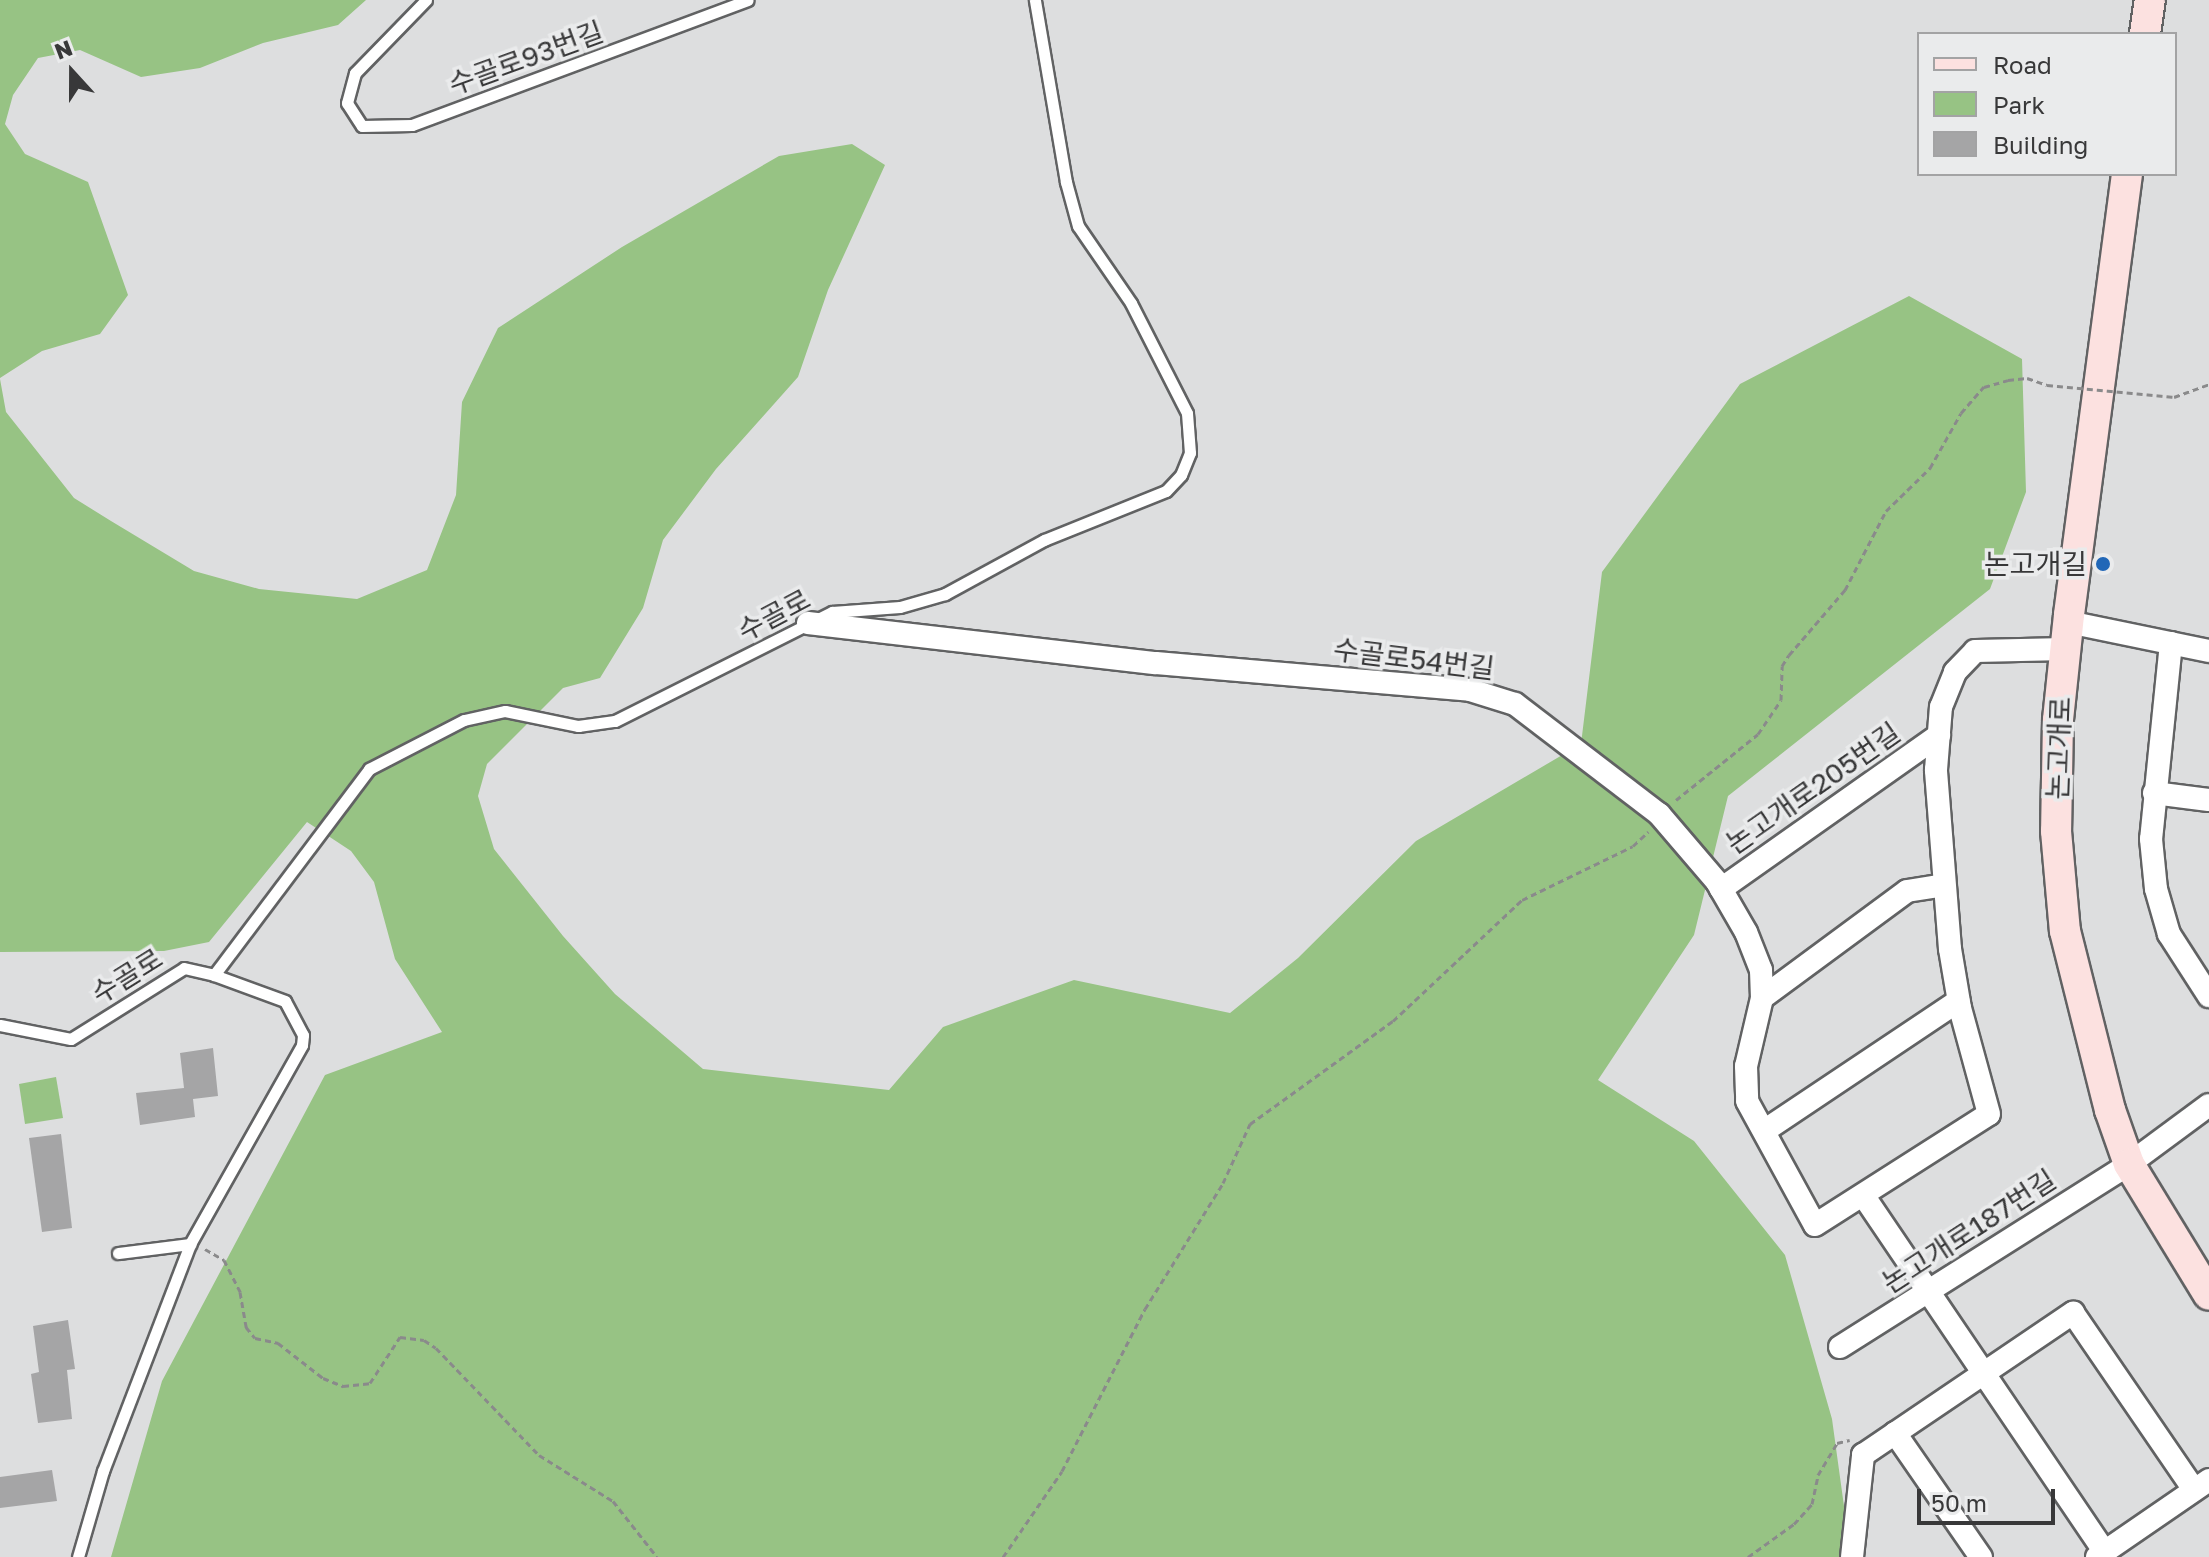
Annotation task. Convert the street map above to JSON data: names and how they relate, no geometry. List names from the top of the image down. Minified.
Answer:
{"streets":{"main road":["논고개로"],"street":["수골로54번길","논고개로205번길","논고개로187번길"],"lane":["수골로93번길","수골로"]},"crossings":[["수골로","수골로54번길"],["수골로54번길","논고개로205번길"],["논고개로","논고개로205번길"],["논고개로","논고개로187번길"]],"places":["논고개길"],"legend":["Road","Park","Building"],"scale_bar":"50 m","north":"top"}
